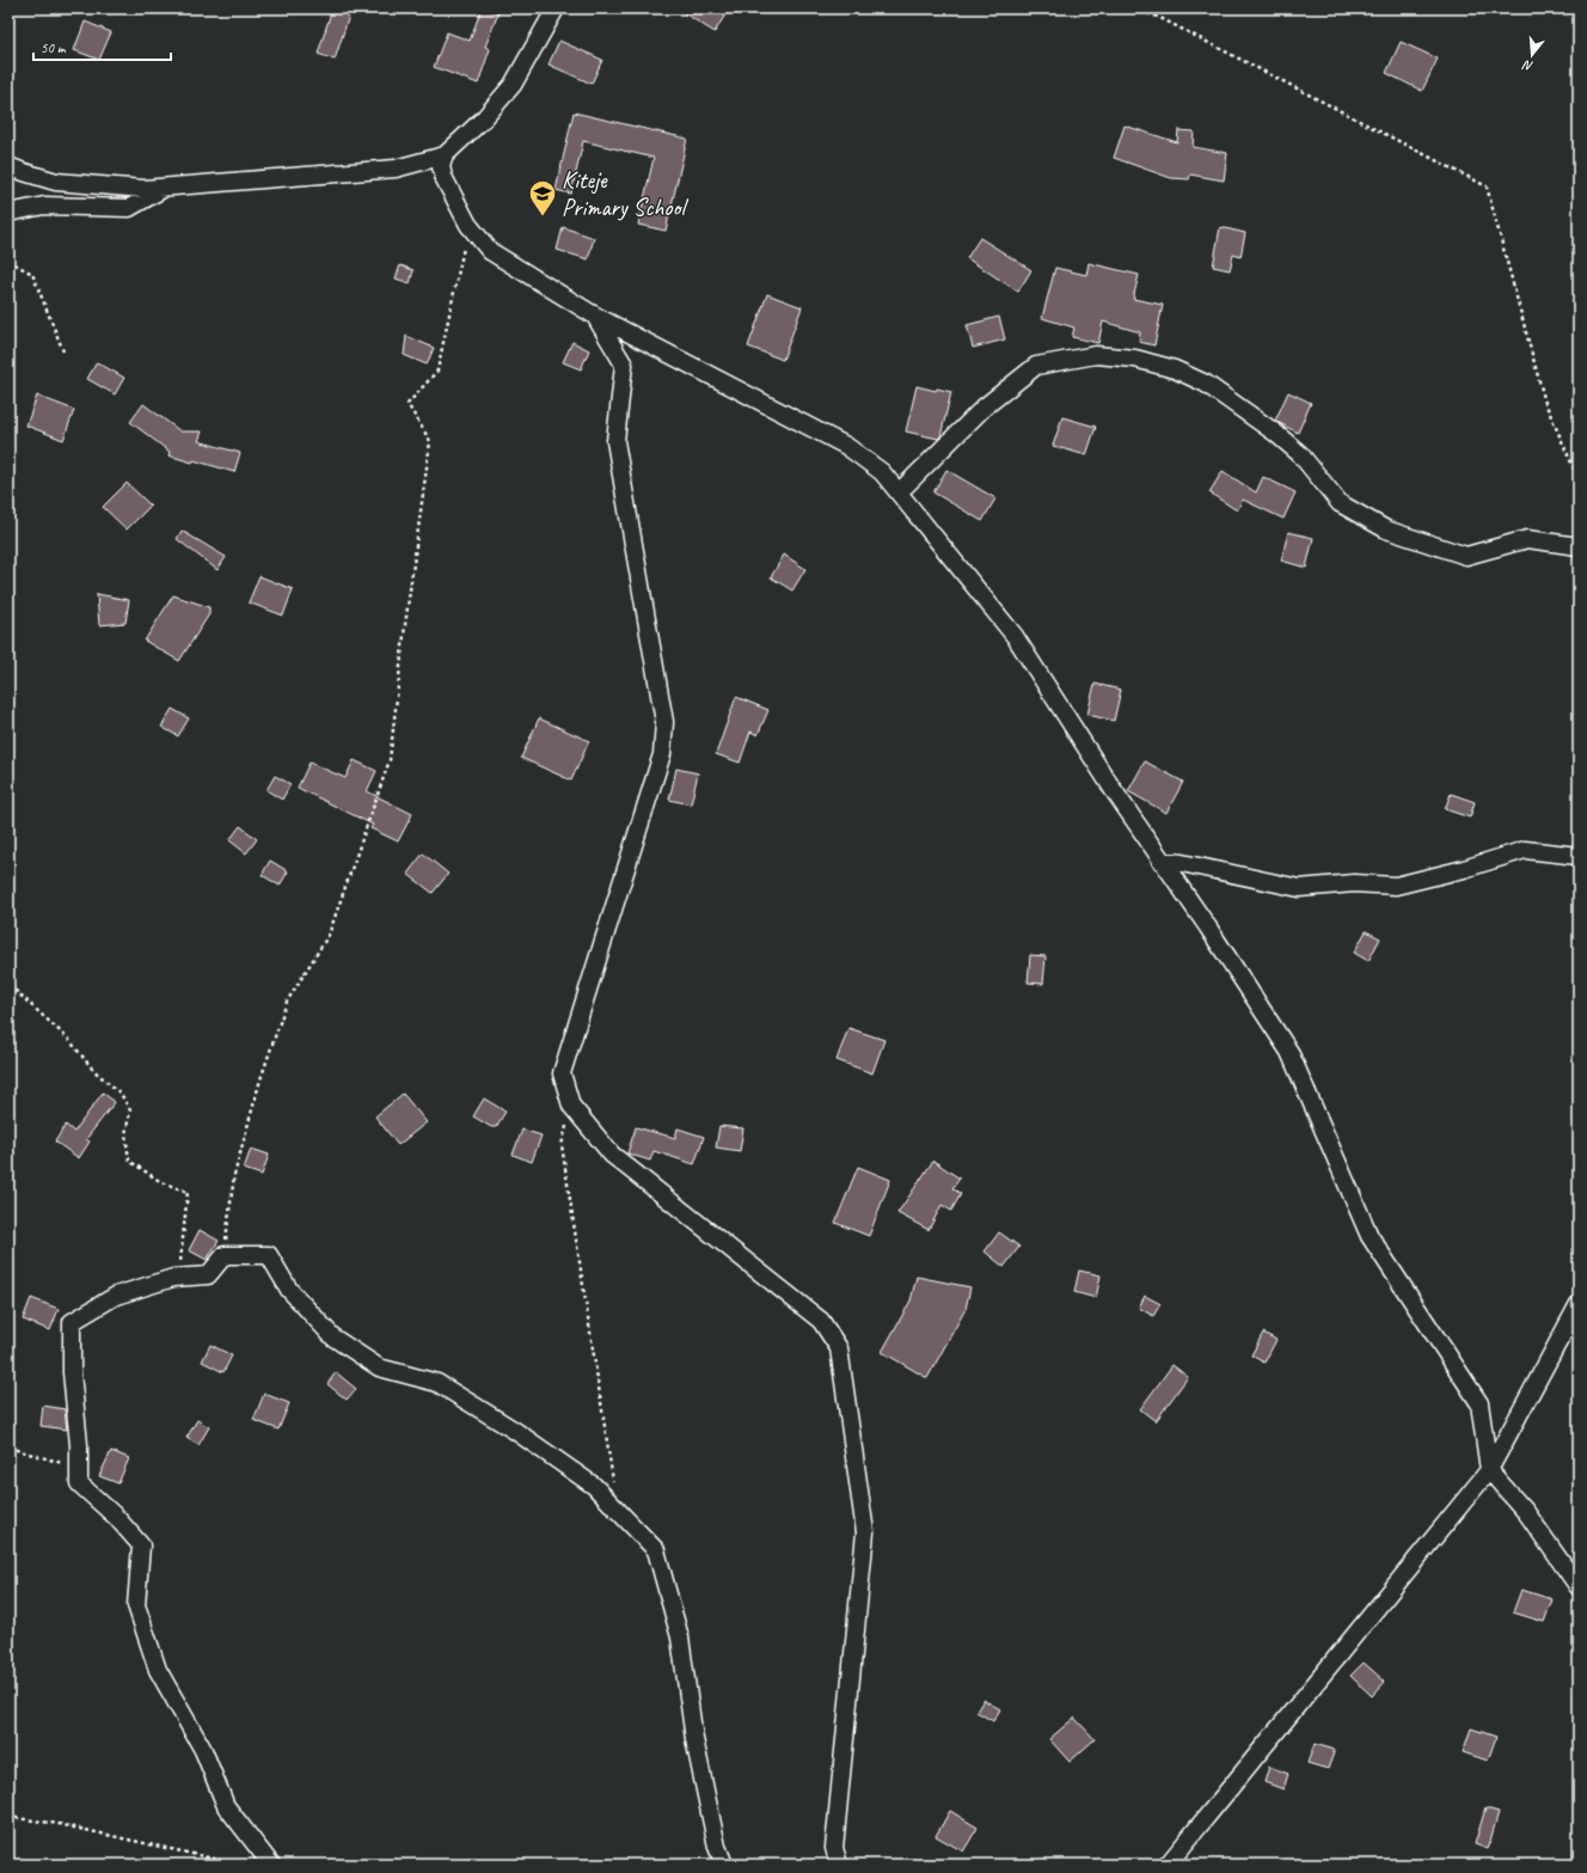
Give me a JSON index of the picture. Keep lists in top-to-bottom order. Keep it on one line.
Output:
{"places":{"school or university":["Kiteje Primary School"]},"scale_bar":"50 m","north":"bottom"}
